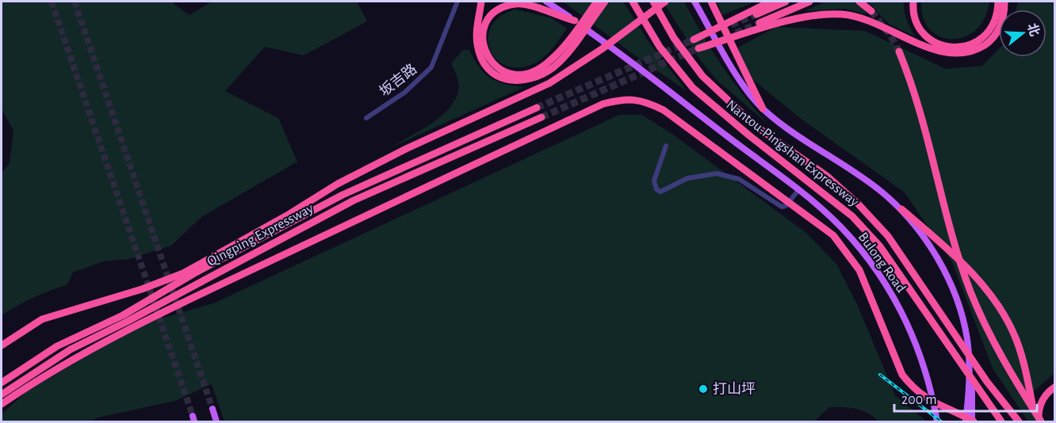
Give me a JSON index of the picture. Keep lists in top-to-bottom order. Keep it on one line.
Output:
{"streets":{"highway":["Nantou-Pingshan Expressway","Qingping Expressway"],"main road":["Bulong Road"],"street":["坂吉路"]},"places":["打山坪"],"scale_bar":"200 m","north":"right"}
